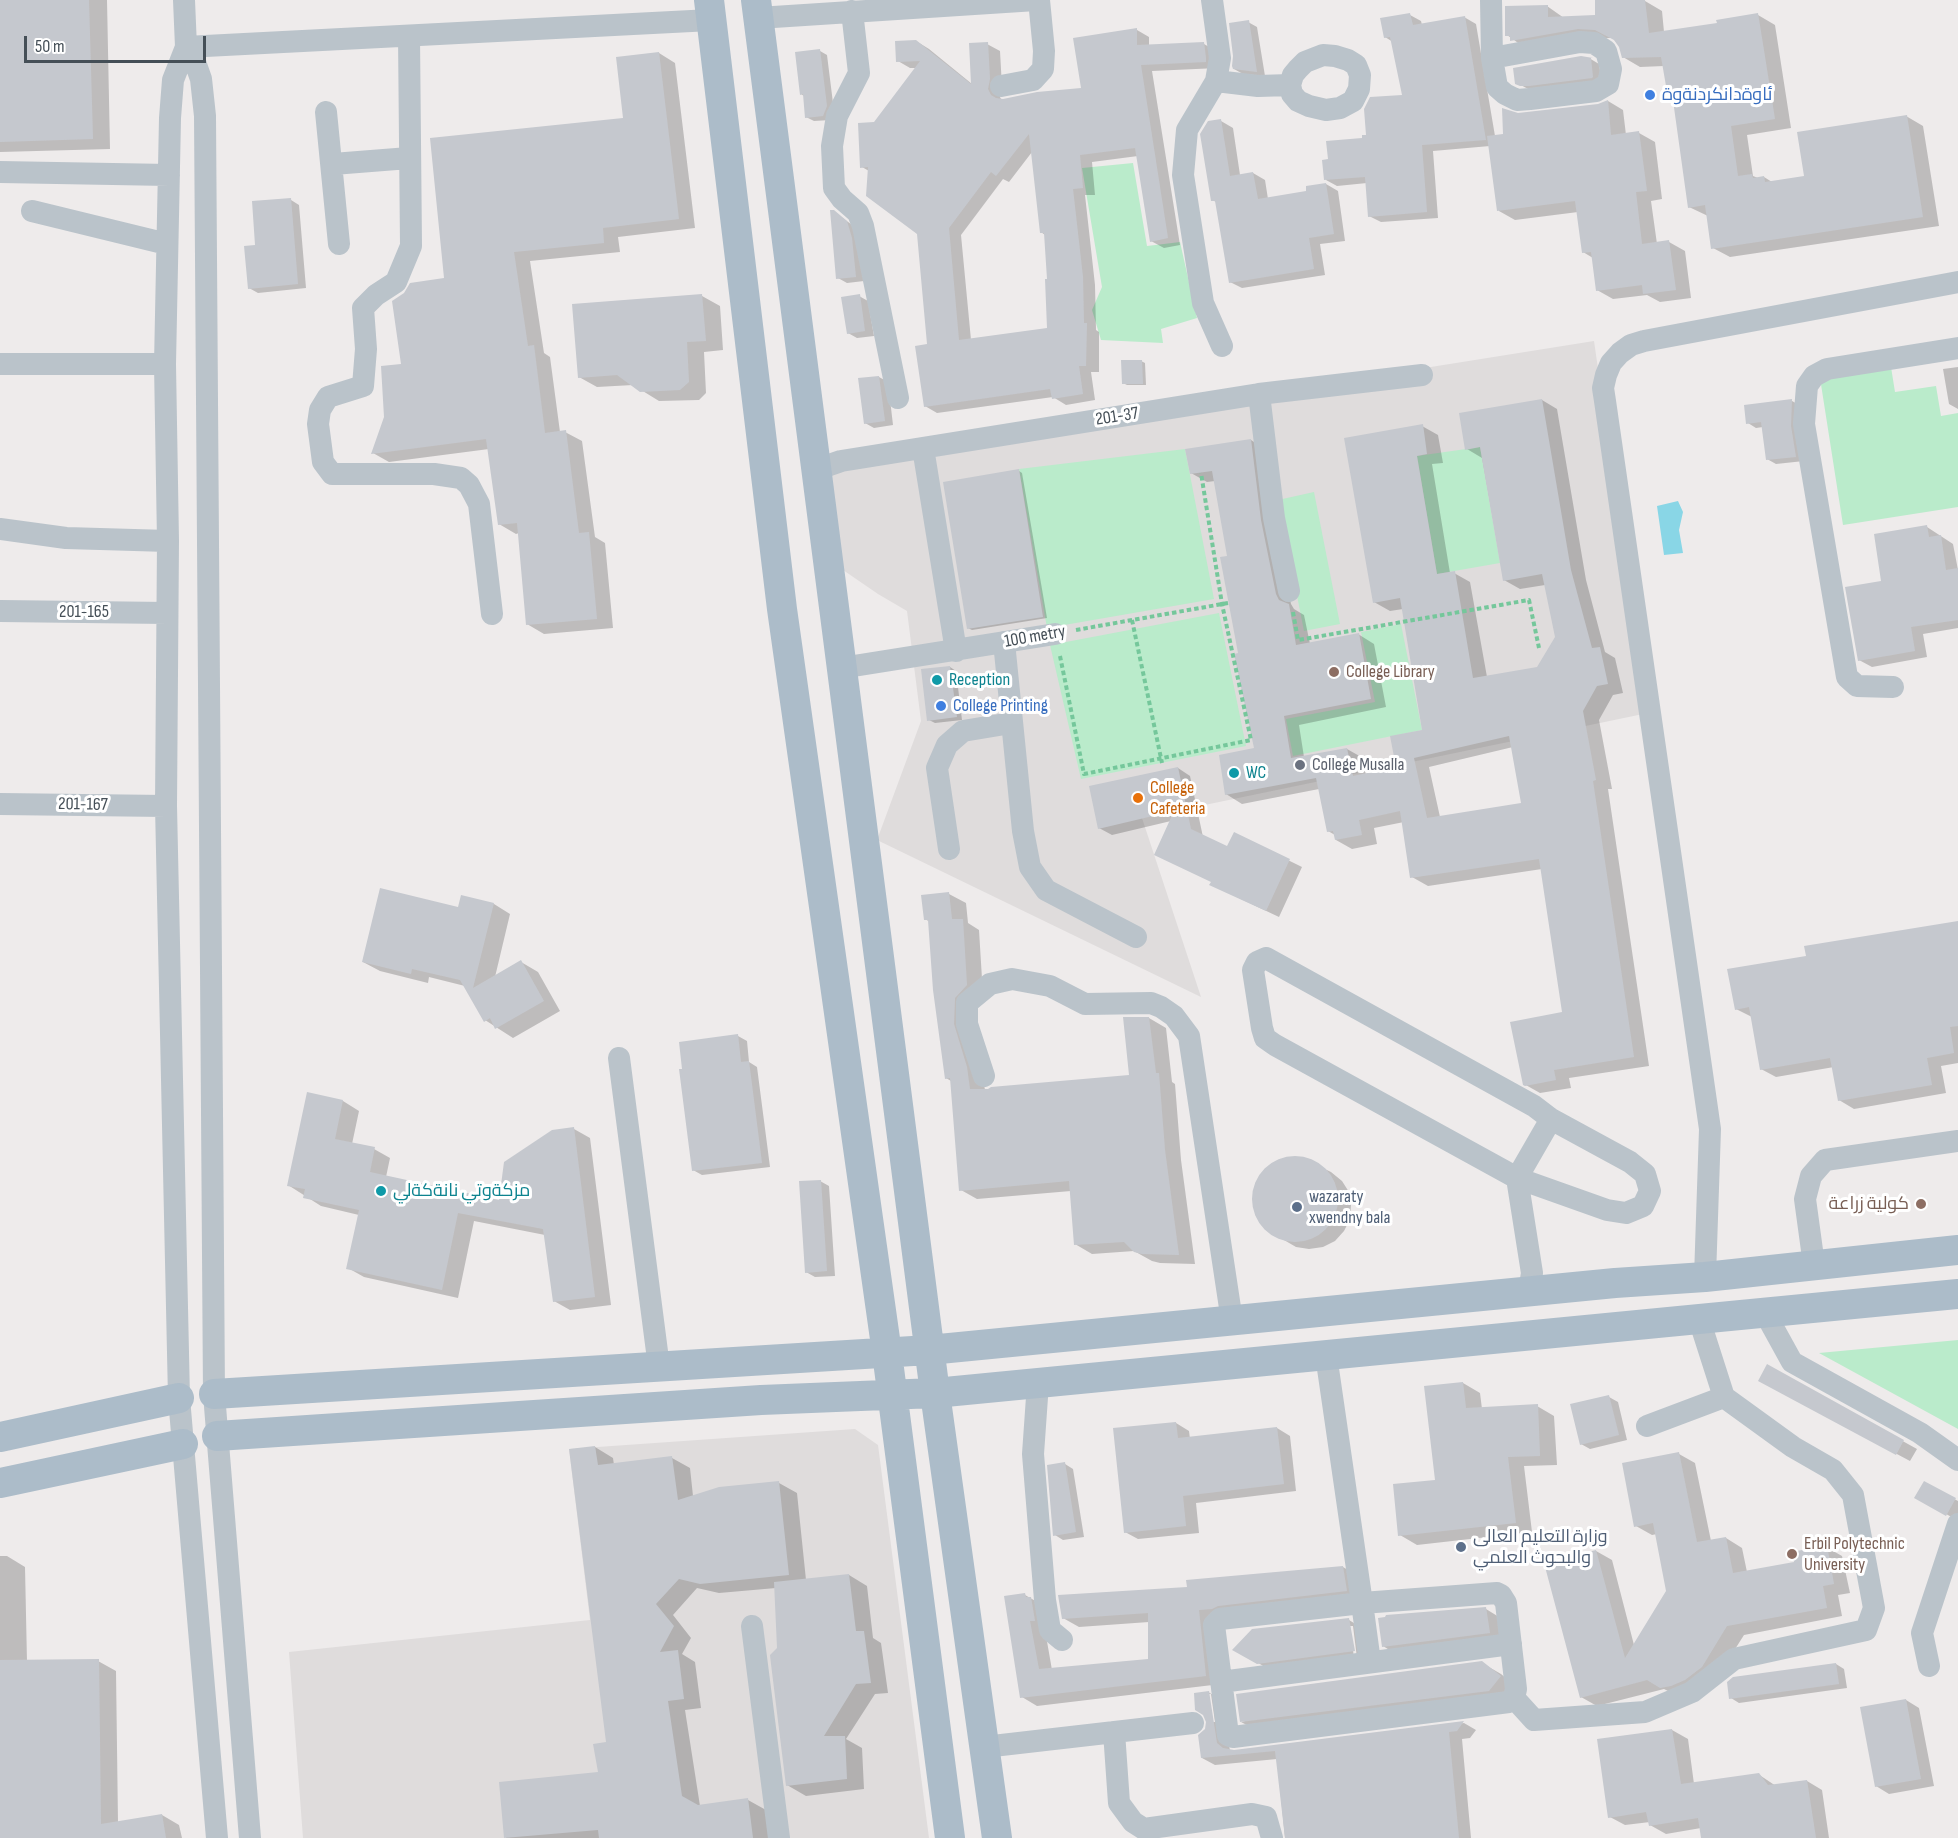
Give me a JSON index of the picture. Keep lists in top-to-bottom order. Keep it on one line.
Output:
{"streets":{"street":["201-37","201-165","100 metry","201-167"]},"places":["ئاوةدانكردنةوة","College Library","Reception","College Printing","College Musalla","WC","College Cafeteria","مزكةوتي نانةكةلي","كولية زراعة","wazaraty xwendny bala","وزارة التعليم العالى والبحوث العلمي","Erbil Polytechnic University"],"scale_bar":"50 m"}
